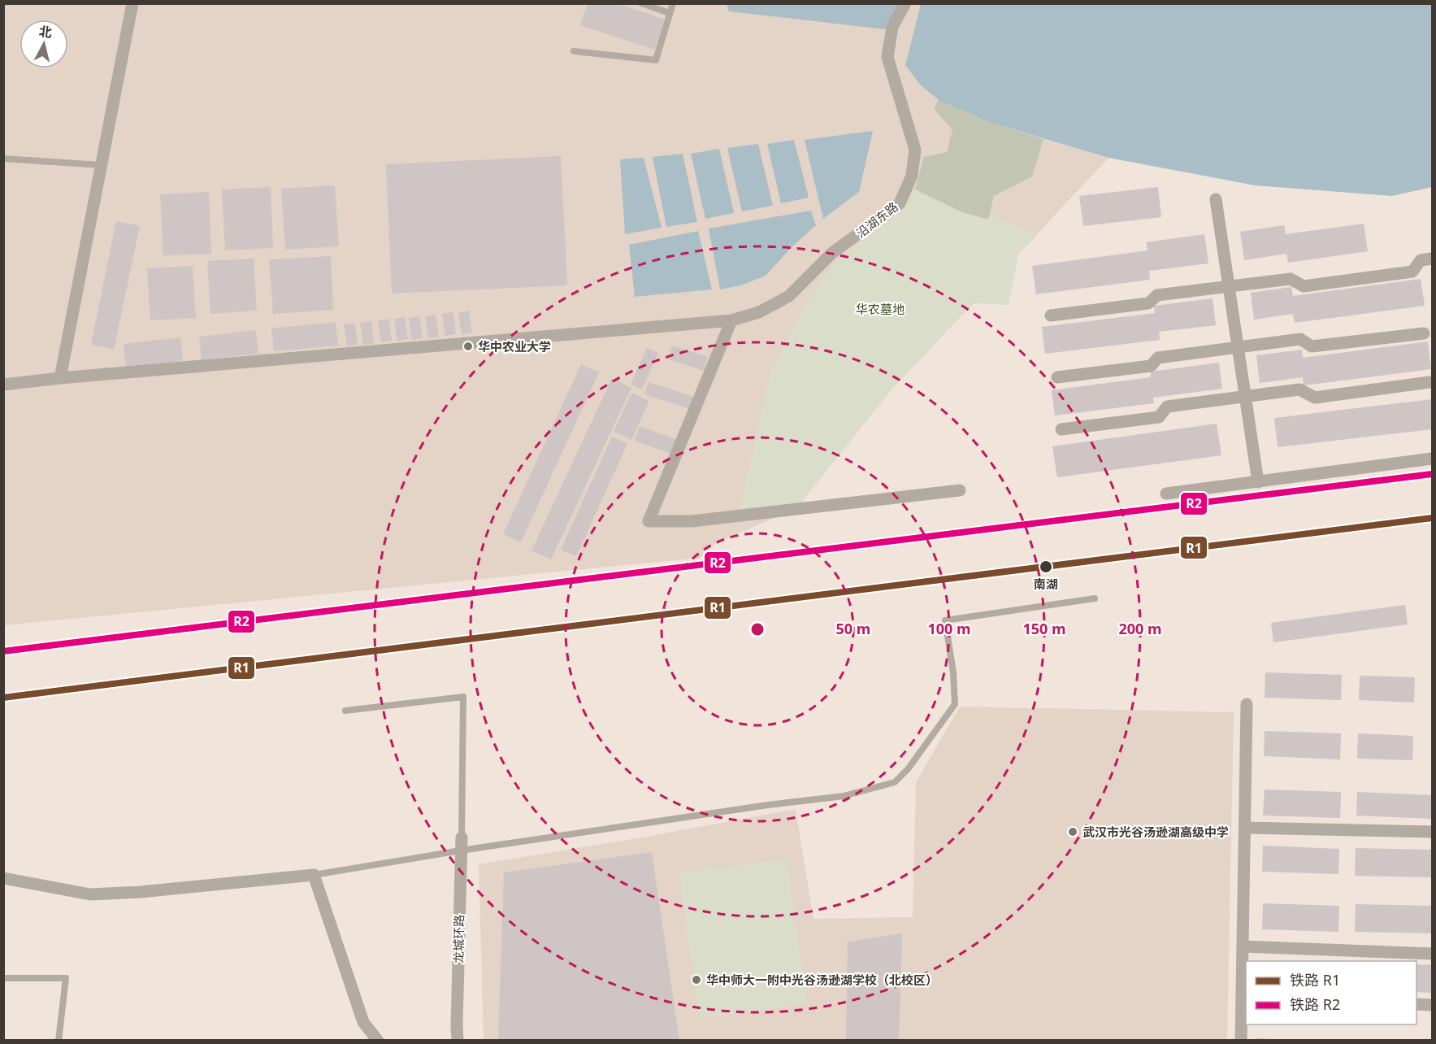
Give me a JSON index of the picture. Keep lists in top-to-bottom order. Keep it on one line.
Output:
{"streets":{"street":["沿湖东路","龙城环路"]},"parks":["华农墓地"],"places":["华中农业大学","南湖","武汉市光谷汤逊湖高级中学","华中师大一附中光谷汤逊湖学校（北校区）"],"lines":["rail line R2","rail line R1"],"legend":["铁路 R1","铁路 R2"],"north":"top","rings":["50 m","100 m","150 m","200 m"]}
